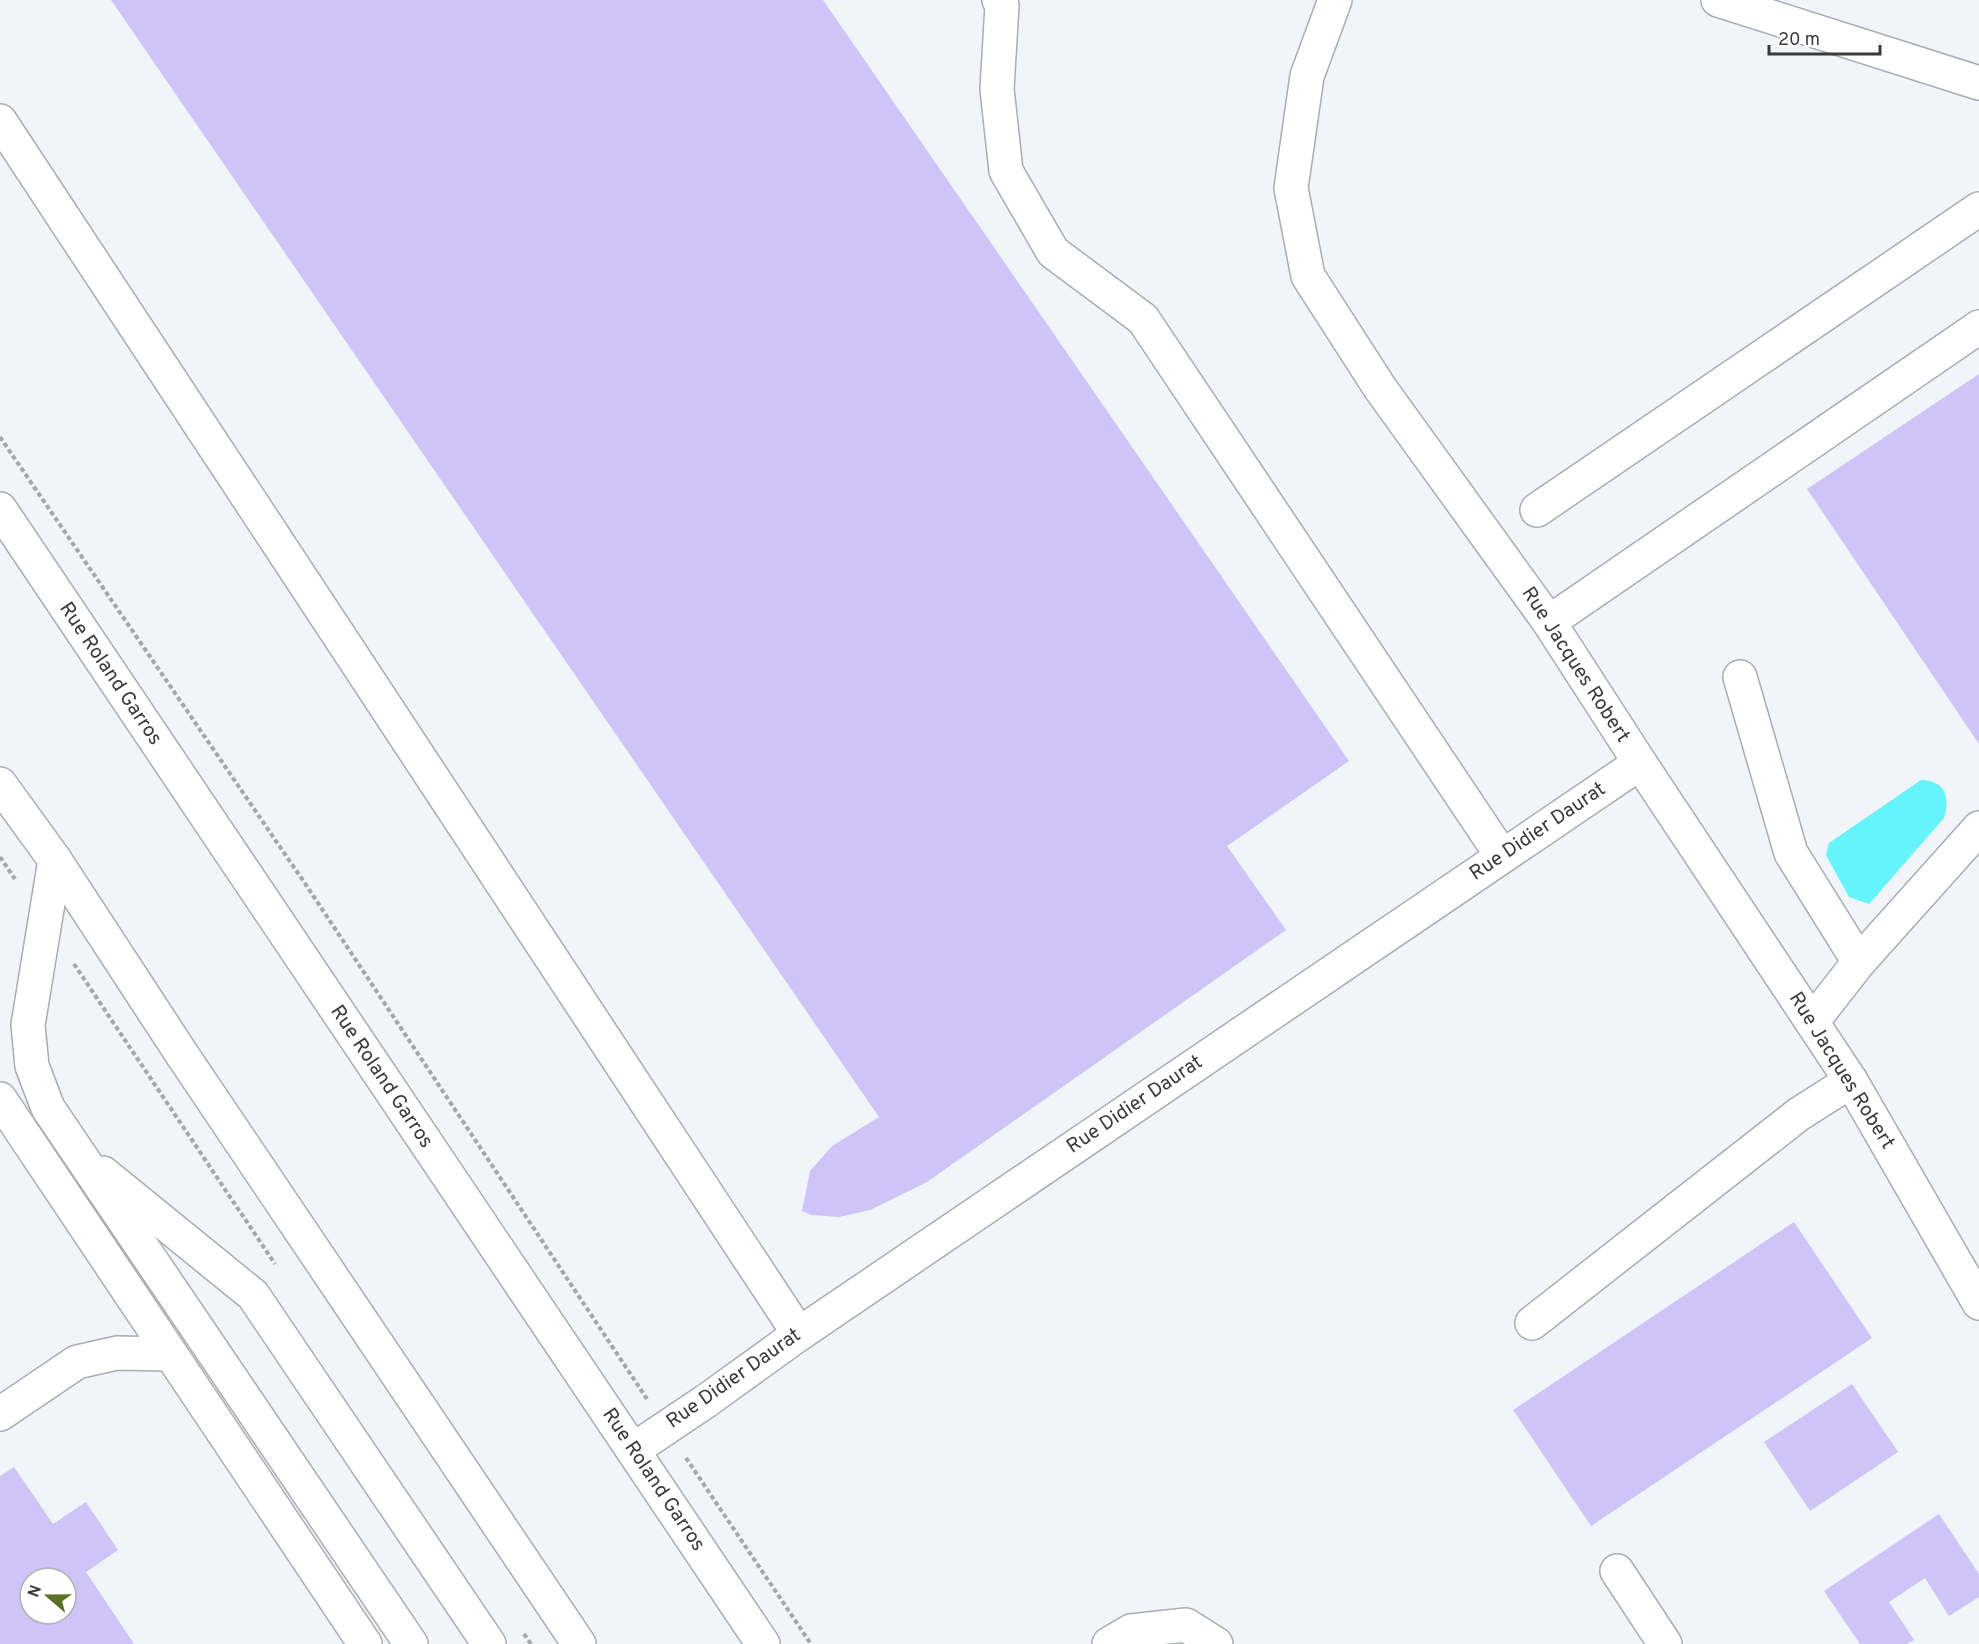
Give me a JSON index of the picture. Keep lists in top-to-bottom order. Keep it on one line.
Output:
{"streets":{"street":["Rue Jacques Robert","Rue Roland Garros","Rue Didier Daurat"]},"crossings":[["Rue Jacques Robert","Rue Didier Daurat"],["Rue Roland Garros","Rue Didier Daurat"]],"scale_bar":"20 m","north":"left"}
